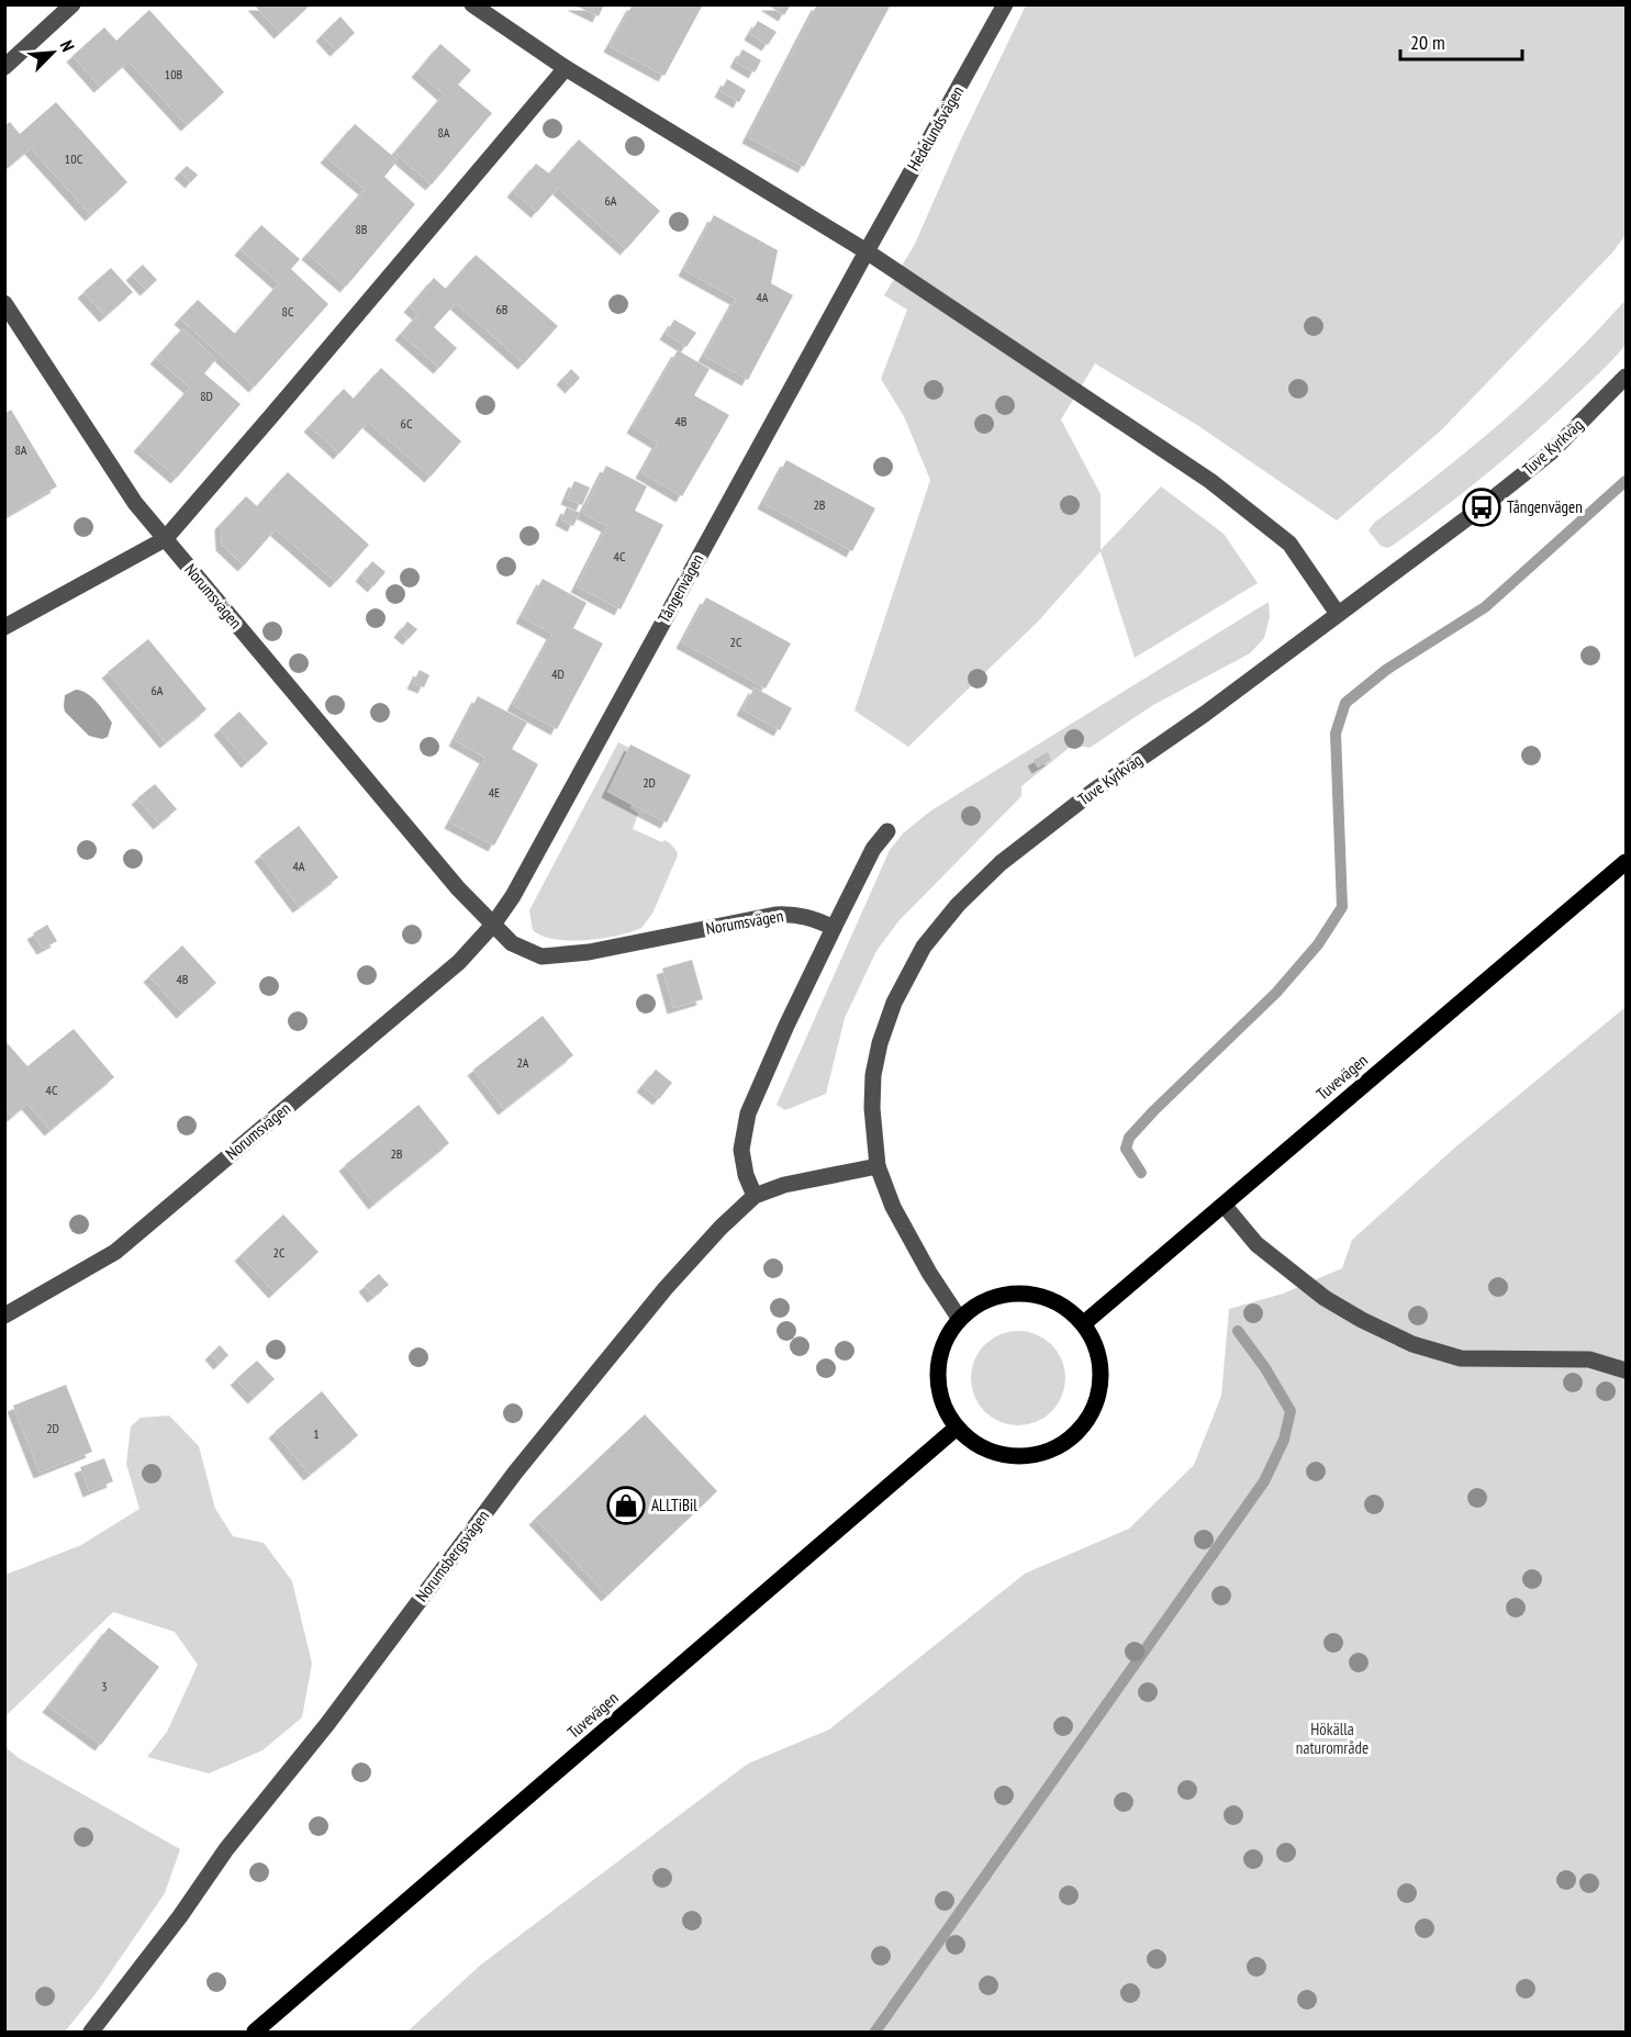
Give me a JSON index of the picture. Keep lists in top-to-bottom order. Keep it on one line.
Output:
{"streets":{"main road":["Tuvevägen"],"street":["Hedelundsvägen","Tuve Kyrkväg","Tångenvägen","Norumsvägen","Norumsbergsvägen"]},"crossings":[["Hedelundsvägen","Tångenvägen"],["Tuve Kyrkväg","Tuvevägen"],["Tuve Kyrkväg","Norumsbergsvägen"],["Tångenvägen","Norumsvägen"]],"parks":["Hökälla naturområde"],"places":{"bus stop":["Tångenvägen"],"shop":["ALLTiBil"]},"house_numbers":["10B","8A","10C","6A","8B","4A","6B","8C","8D","4B","6C","8A","2B","4C","2C","4D","6A","2D","4E","4A","4B","2A","4C","2B","2C","2D","1","3"],"scale_bar":"20 m","north":"top right"}
